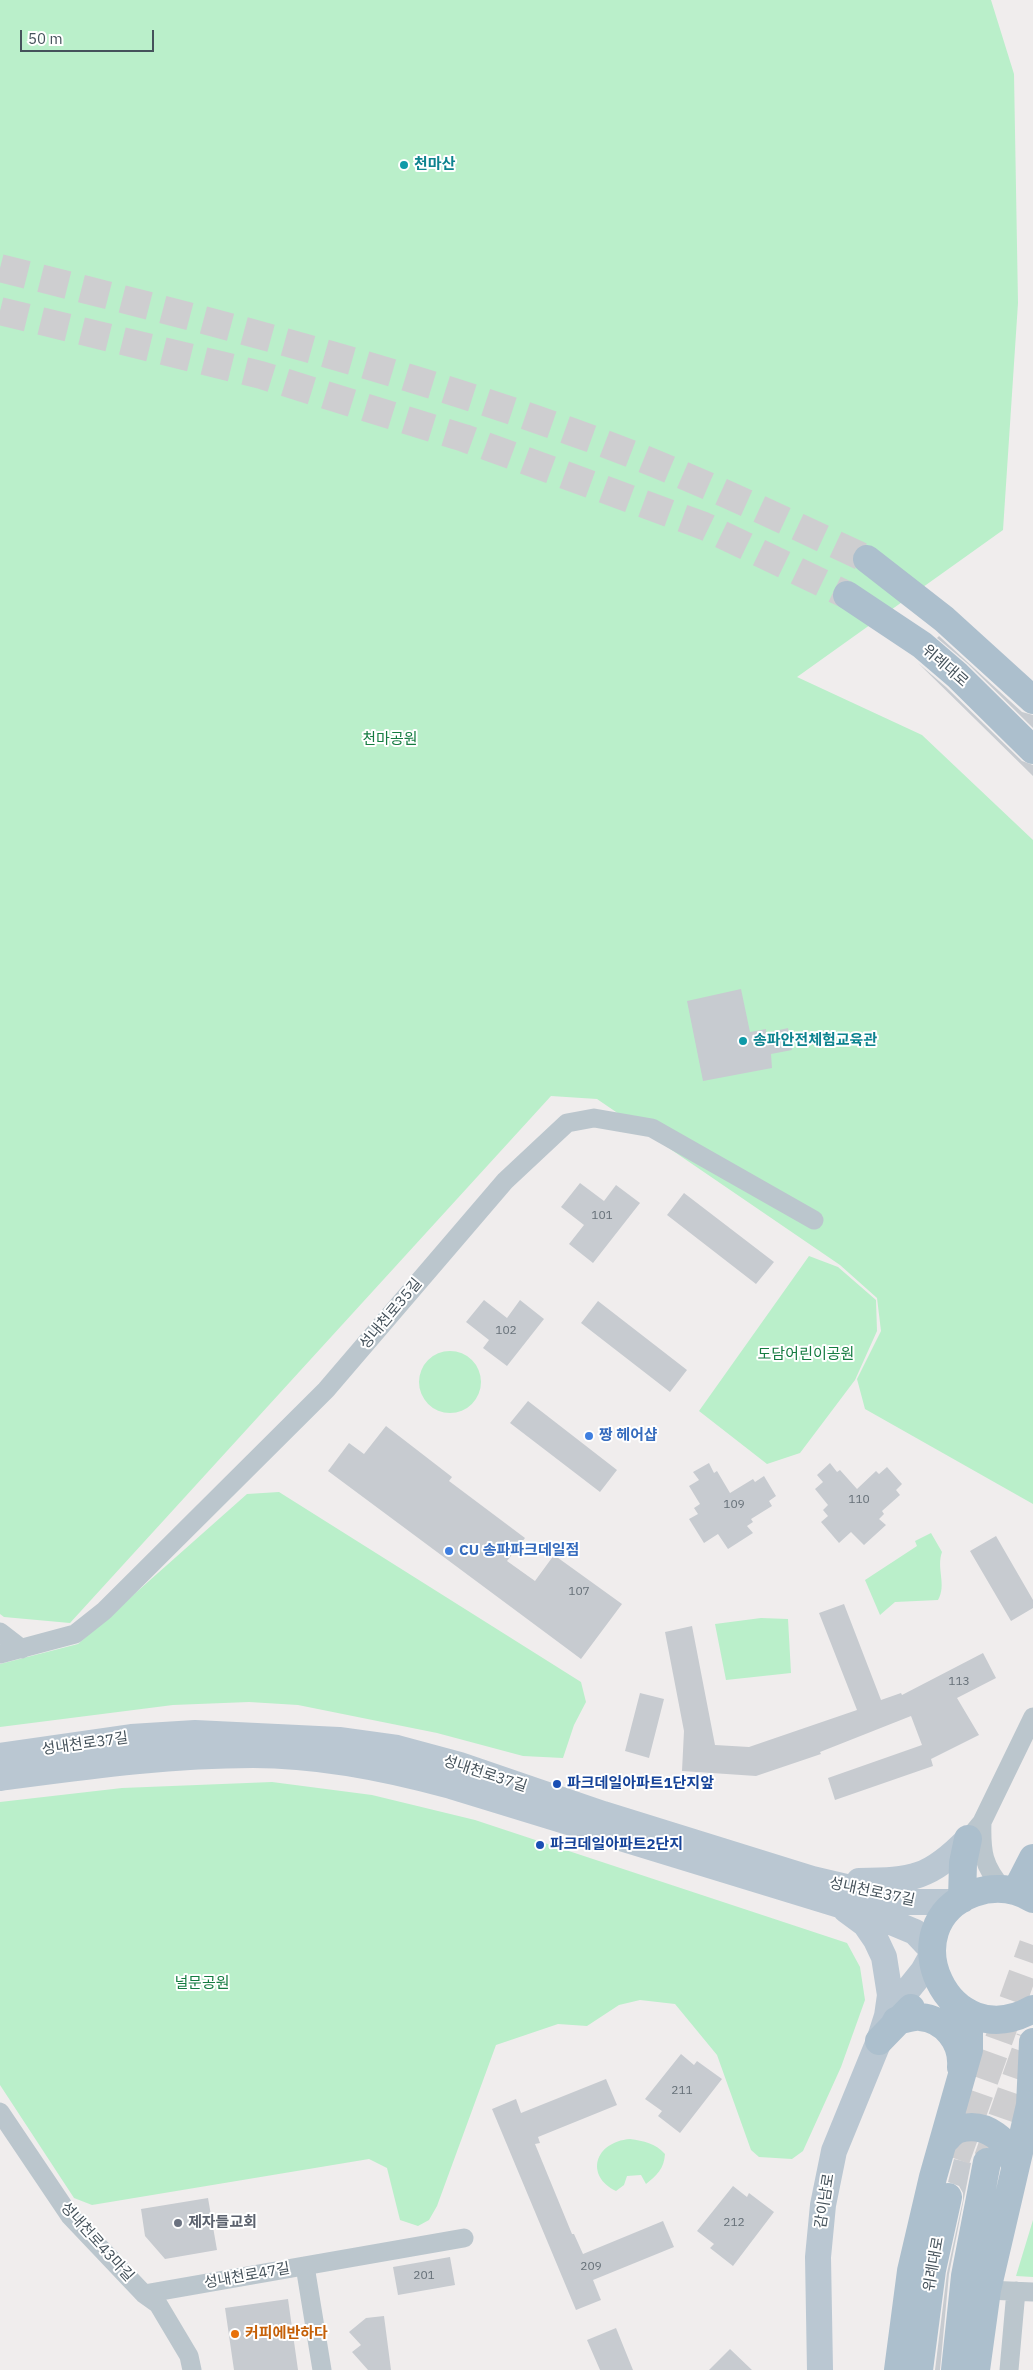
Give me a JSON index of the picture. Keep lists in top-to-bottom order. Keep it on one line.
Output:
{"streets":{"main road":["위례대로","성내천로37길","감이남로"],"street":["성내천로35길","성내천로43마길","성내천로47길"]},"crossings":[["성내천로43마길","성내천로47길"]],"parks":["천마공원","도담어린이공원","널문공원"],"places":["천마산","송파안전체험교육관","짱 헤어샵","CU 송파파크데일점","파크데일아파트1단지앞","파크데일아파트2단지","제자들교회","커피에반하다"],"house_numbers":["101","102","110","109","107","113","211","212","209","201"],"scale_bar":"50 m"}
